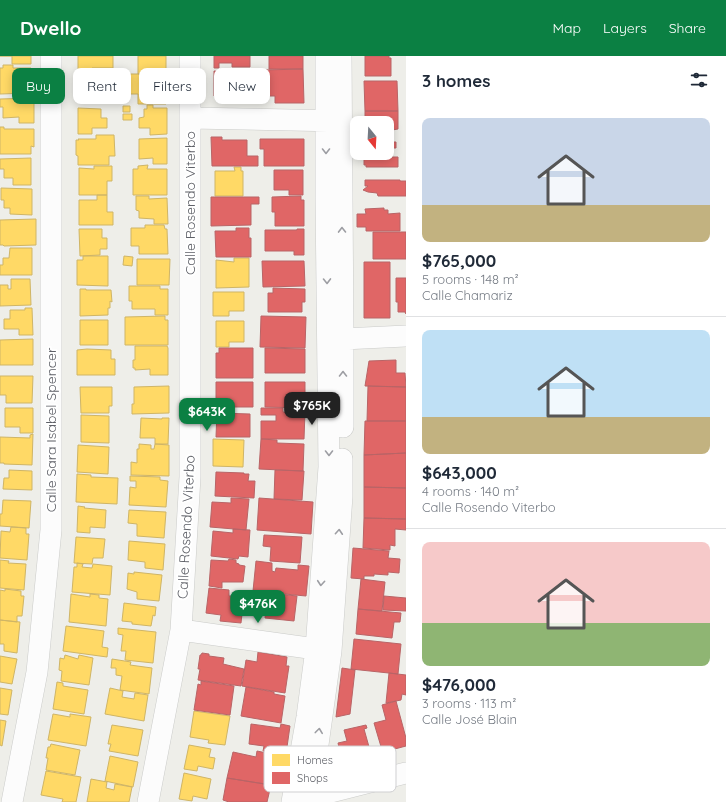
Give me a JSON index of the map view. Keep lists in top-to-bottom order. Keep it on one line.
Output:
{"streets":{"street":["Calle Rosendo Viterbo","Calle Sara Isabel Spencer"]},"legend":["Homes","Shops"],"north":"bottom","page":{"header":"Dwello","nav":["Map","Layers","Share"],"heading":"3 homes","chip":["Buy","Rent","Filters","New"],"list":[{"name":"$765,000","note":"5 rooms · 148 m² · Calle Chamariz"},{"name":"$643,000","note":"4 rooms · 140 m² · Calle Rosendo Viterbo"},{"name":"$476,000","note":"3 rooms · 113 m² · Calle José Blain"}],"price":["$765K","$643K","$476K"]}}
